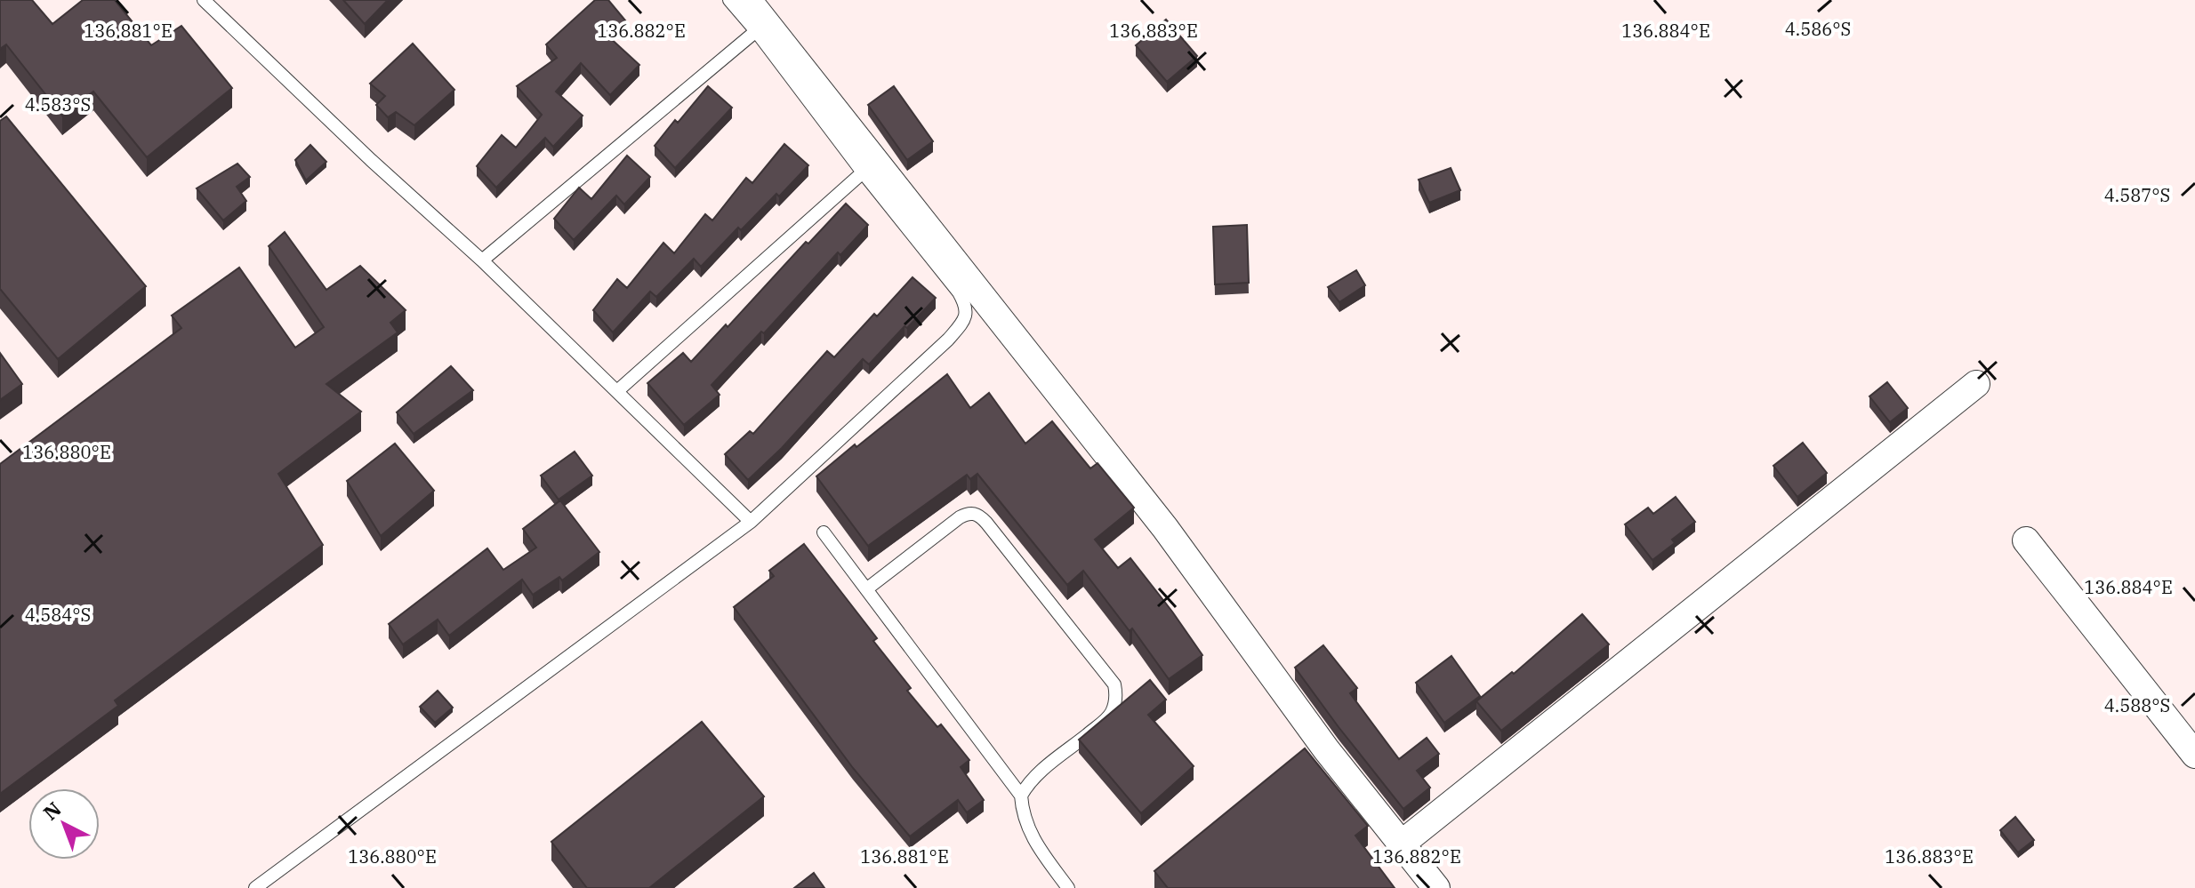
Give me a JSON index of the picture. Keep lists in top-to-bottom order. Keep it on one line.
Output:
{"north":"top left","coordinates":["4.586°S","136.881°E","136.882°E","136.884°E","136.883°E","4.583°S","4.587°S","136.880°E","4.584°S","4.588°S"]}
